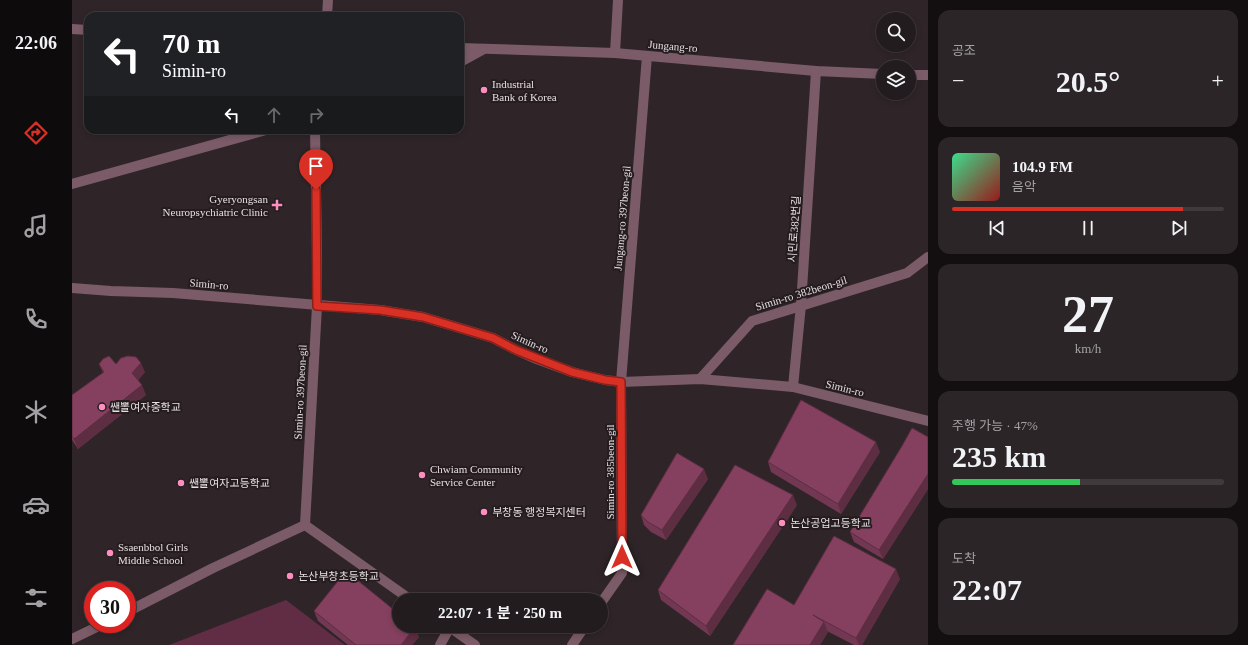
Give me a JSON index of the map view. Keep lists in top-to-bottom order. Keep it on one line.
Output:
{"streets":{"street":["Jungang-ro","Jungang-ro 397beon-gil","시민로382번길","Simin-ro","Simin-ro 382beon-gil","Simin-ro 397beon-gil","Simin-ro 385beon-gil"]},"crossings":[["Jungang-ro","Jungang-ro 397beon-gil"],["Jungang-ro","시민로382번길"],["Jungang-ro 397beon-gil","Simin-ro"],["Jungang-ro 397beon-gil","Simin-ro 385beon-gil"],["시민로382번길","Simin-ro"],["시민로382번길","Simin-ro 382beon-gil"],["Simin-ro","Simin-ro 382beon-gil"],["Simin-ro","Simin-ro 397beon-gil"],["Simin-ro","Simin-ro 385beon-gil"]],"places":{"other":["Industrial Bank of Korea","쌘뽈여자중학교","Chwiam Community Service Center","쌘뽈여자고등학교","부창동 행정복지센터","논산공업고등학교","Ssaenbbol Girls Middle School","논산부창초등학교"],"health":["Gyeryongsan Neuropsychiatric Clinic"]},"page":{"tabs":"22:06","tile":["공조",["27","km/h"],["주행 가능 · 47%","235 km"],["도착","22:07"]],"turn":["70 m","Simin-ro"],"heat":["−","20.5°","+"],"song":["104.9 FM","음악"],"limit":"30","trip":"22:07 · 1 분 · 250 m"}}
